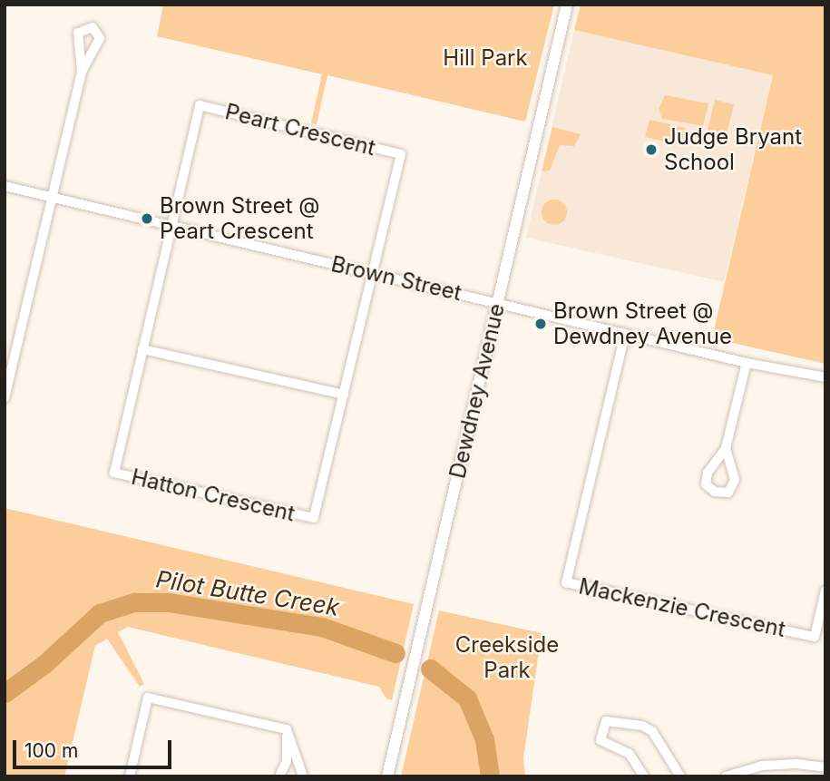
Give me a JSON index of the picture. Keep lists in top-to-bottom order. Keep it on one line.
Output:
{"streets":{"street":["Peart Crescent","Brown Street","Dewdney Avenue","Hatton Crescent","Mackenzie Crescent"]},"crossings":[["Peart Crescent","Brown Street"],["Peart Crescent","Hatton Crescent"],["Brown Street","Dewdney Avenue"],["Brown Street","Hatton Crescent"],["Brown Street","Mackenzie Crescent"]],"water":["Pilot Butte Creek"],"parks":["Hill Park","Creekside Park"],"places":["Judge Bryant School","Brown Street @ Peart Crescent","Brown Street @ Dewdney Avenue"],"scale_bar":"100 m"}
